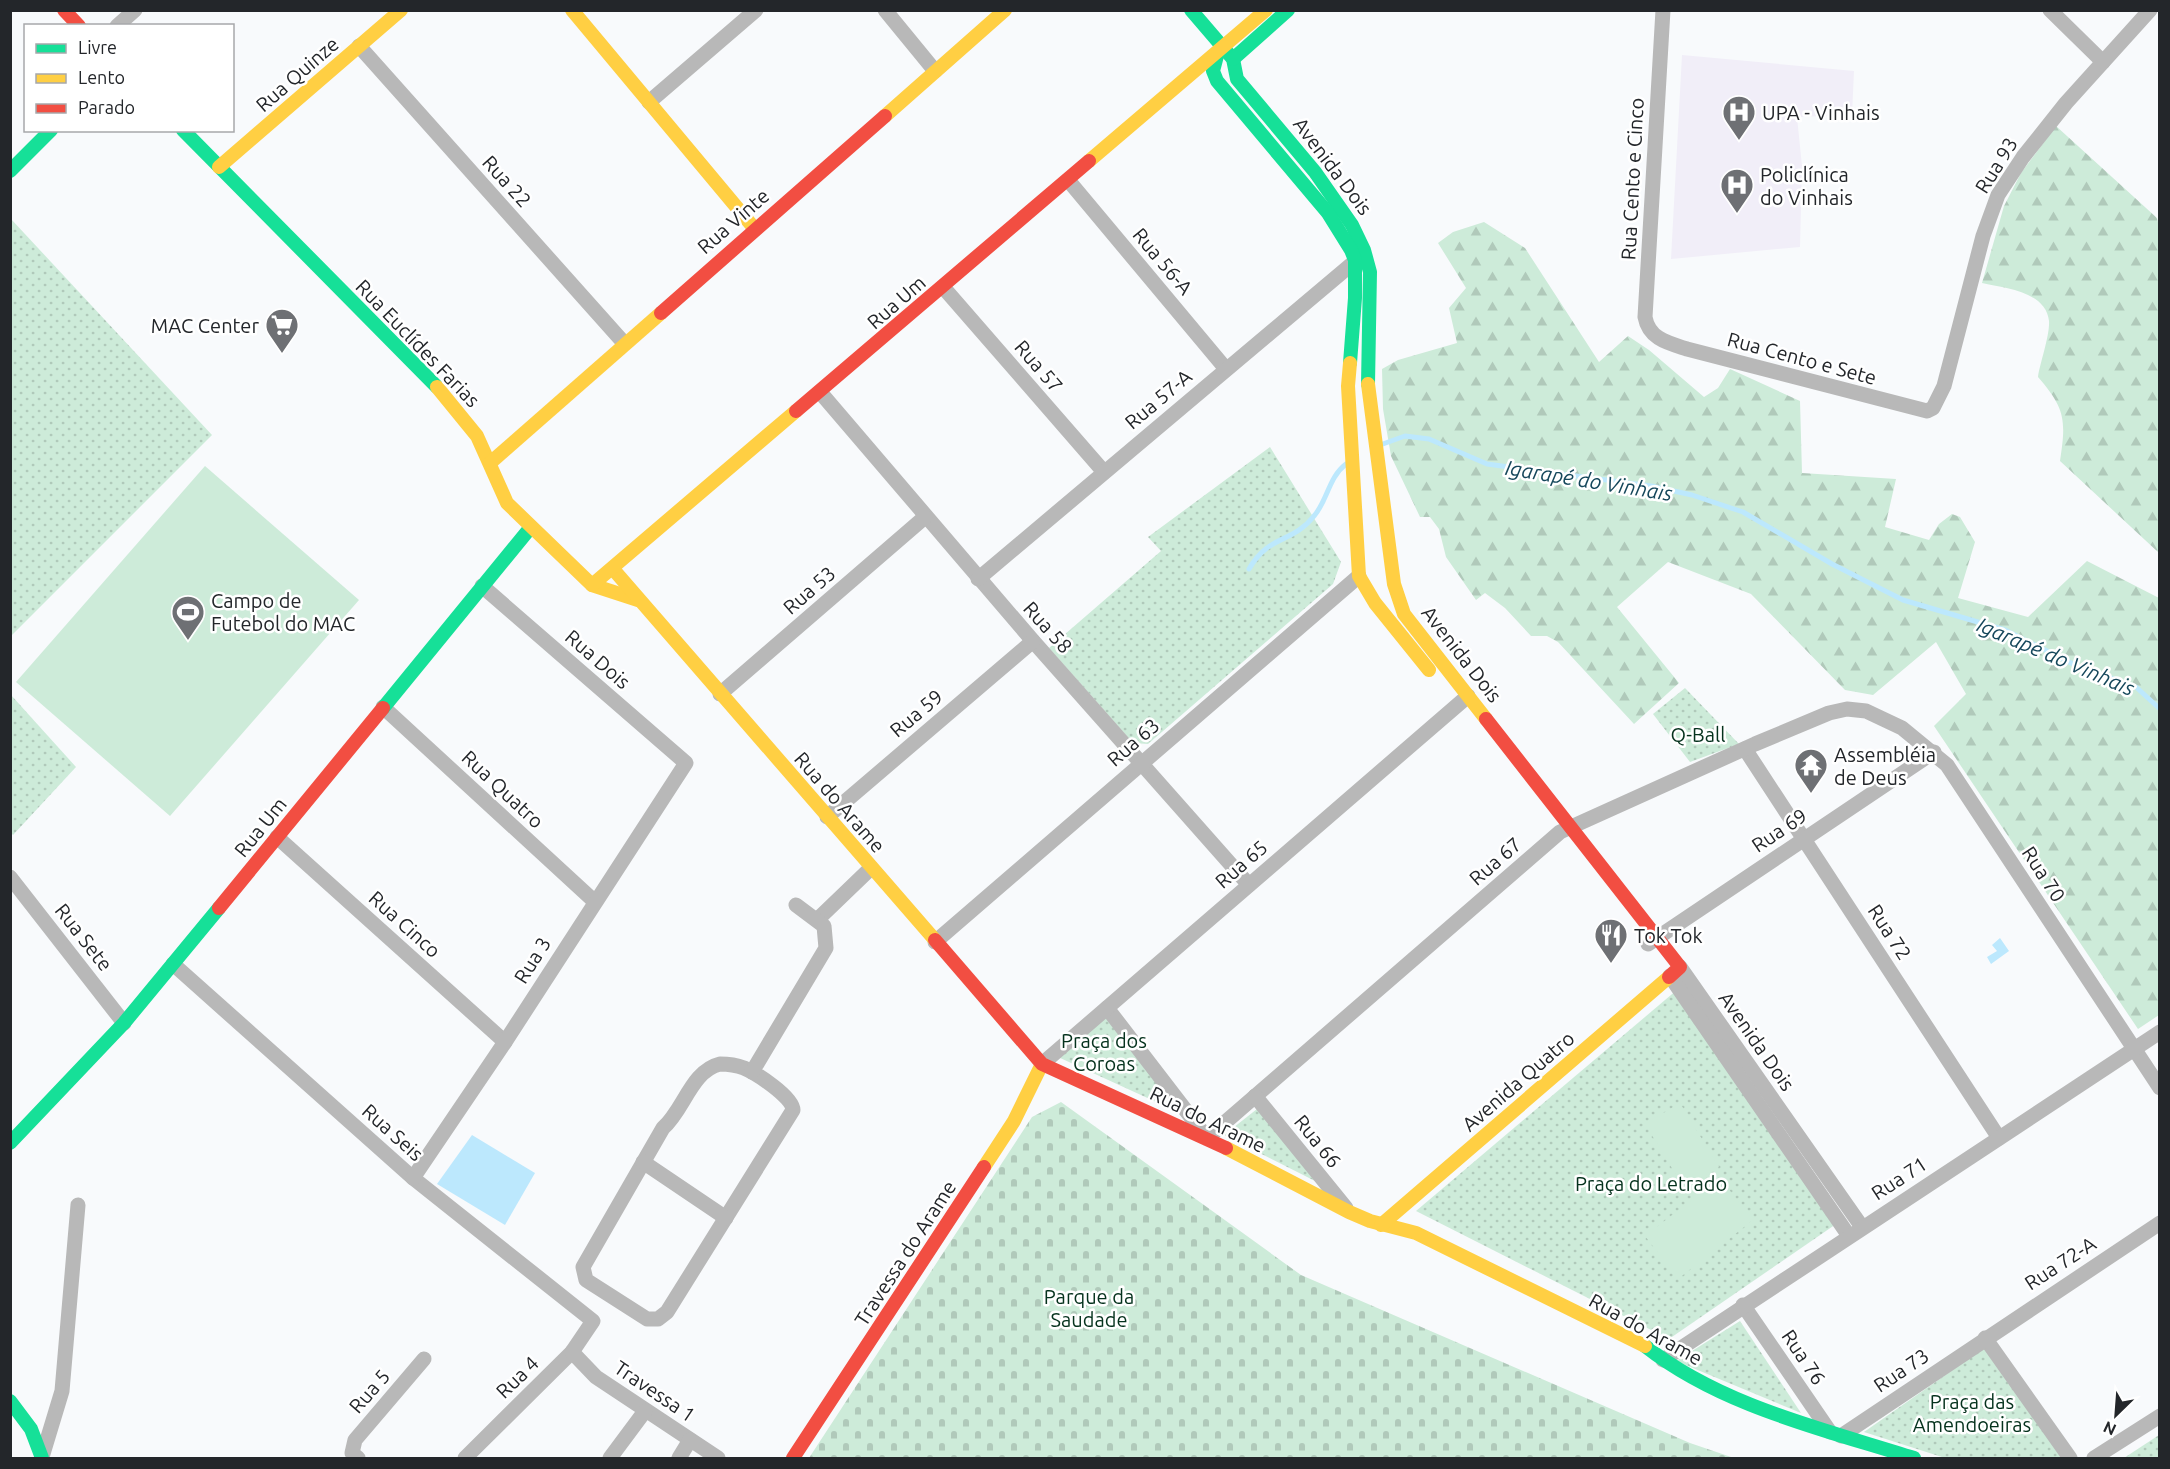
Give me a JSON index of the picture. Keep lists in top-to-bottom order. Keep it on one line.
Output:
{"streets":{"street":["Rua Quinze","Rua 93","Avenida Dois","Rua Cento e Cinco","Rua 22","Rua Vinte","Rua 56-A","Rua Um","Rua Euclídes Farias","Rua Cento e Sete","Rua 57","Rua 57-A","Rua 53","Rua 58","Rua Dois","Rua 59","Rua 63","Rua Quatro","Rua do Arame","Rua 69","Rua 67","Rua 65","Rua 70","Rua Cinco","Rua 72","Rua Sete","Rua 3","Avenida Quatro","Rua Seis","Rua 66","Rua 71","Travessa do Arame","Rua 72-A","Rua 76","Rua 73","Rua 4","Rua 5","Travessa 1"]},"crossings":[["Rua Quinze","Rua 22"],["Rua Quinze","Rua Euclídes Farias"],["Rua 93","Rua Cento e Sete"],["Avenida Dois","Rua Um"],["Avenida Dois","Rua 57-A"],["Avenida Dois","Rua 63"],["Avenida Dois","Rua 69"],["Avenida Dois","Rua 67"],["Avenida Dois","Rua 65"],["Avenida Dois","Avenida Quatro"],["Avenida Dois","Rua 71"],["Rua Cento e Cinco","Rua Cento e Sete"],["Rua 22","Rua Vinte"],["Rua Vinte","Rua Euclídes Farias"],["Rua 56-A","Rua Um"],["Rua 56-A","Rua 57-A"],["Rua Um","Rua Euclídes Farias"],["Rua Um","Rua 57"],["Rua Um","Rua 58"],["Rua Um","Rua Dois"],["Rua Um","Rua Quatro"],["Rua Um","Rua do Arame"],["Rua Um","Rua Cinco"],["Rua Um","Rua Sete"],["Rua Um","Rua Seis"],["Rua Euclídes Farias","Rua do Arame"],["Rua 57","Rua 57-A"],["Rua 57-A","Rua 58"],["Rua 53","Rua 58"],["Rua 53","Rua do Arame"],["Rua 58","Rua 59"],["Rua 58","Rua 63"],["Rua 58","Rua 65"],["Rua Dois","Rua 3"],["Rua 59","Rua do Arame"],["Rua 63","Rua do Arame"],["Rua Quatro","Rua 3"],["Rua do Arame","Rua 67"],["Rua do Arame","Rua 65"],["Rua do Arame","Avenida Quatro"],["Rua do Arame","Rua 66"],["Rua do Arame","Rua 71"],["Rua do Arame","Travessa do Arame"],["Rua do Arame","Rua 76"],["Rua do Arame","Rua 73"],["Rua 69","Rua 70"],["Rua 69","Rua 72"],["Rua 67","Rua 70"],["Rua 67","Rua 72"],["Rua 67","Rua 66"],["Rua 65","Travessa do Arame"],["Rua 70","Rua 71"],["Rua Cinco","Rua 3"],["Rua 72","Rua 71"],["Rua 3","Rua Seis"],["Rua Seis","Rua 4"],["Rua 71","Rua 76"],["Rua 72-A","Rua 73"],["Rua 76","Rua 73"],["Rua 4","Travessa 1"]],"water":["Igarapé do Vinhais"],"parks":["Q-Ball","Praça dos Coroas","Praça do Letrado","Parque da Saudade","Praça das Amendoeiras"],"places":{"hospital":["UPA - Vinhais","Policlínica do Vinhais"],"supermarket":["MAC Center"],"sports":["Campo de Futebol do MAC"],"temple":["Assembléia de Deus"],"restaurant":["Tok Tok"]},"legend":["Livre","Lento","Parado"],"north":"bottom left"}
